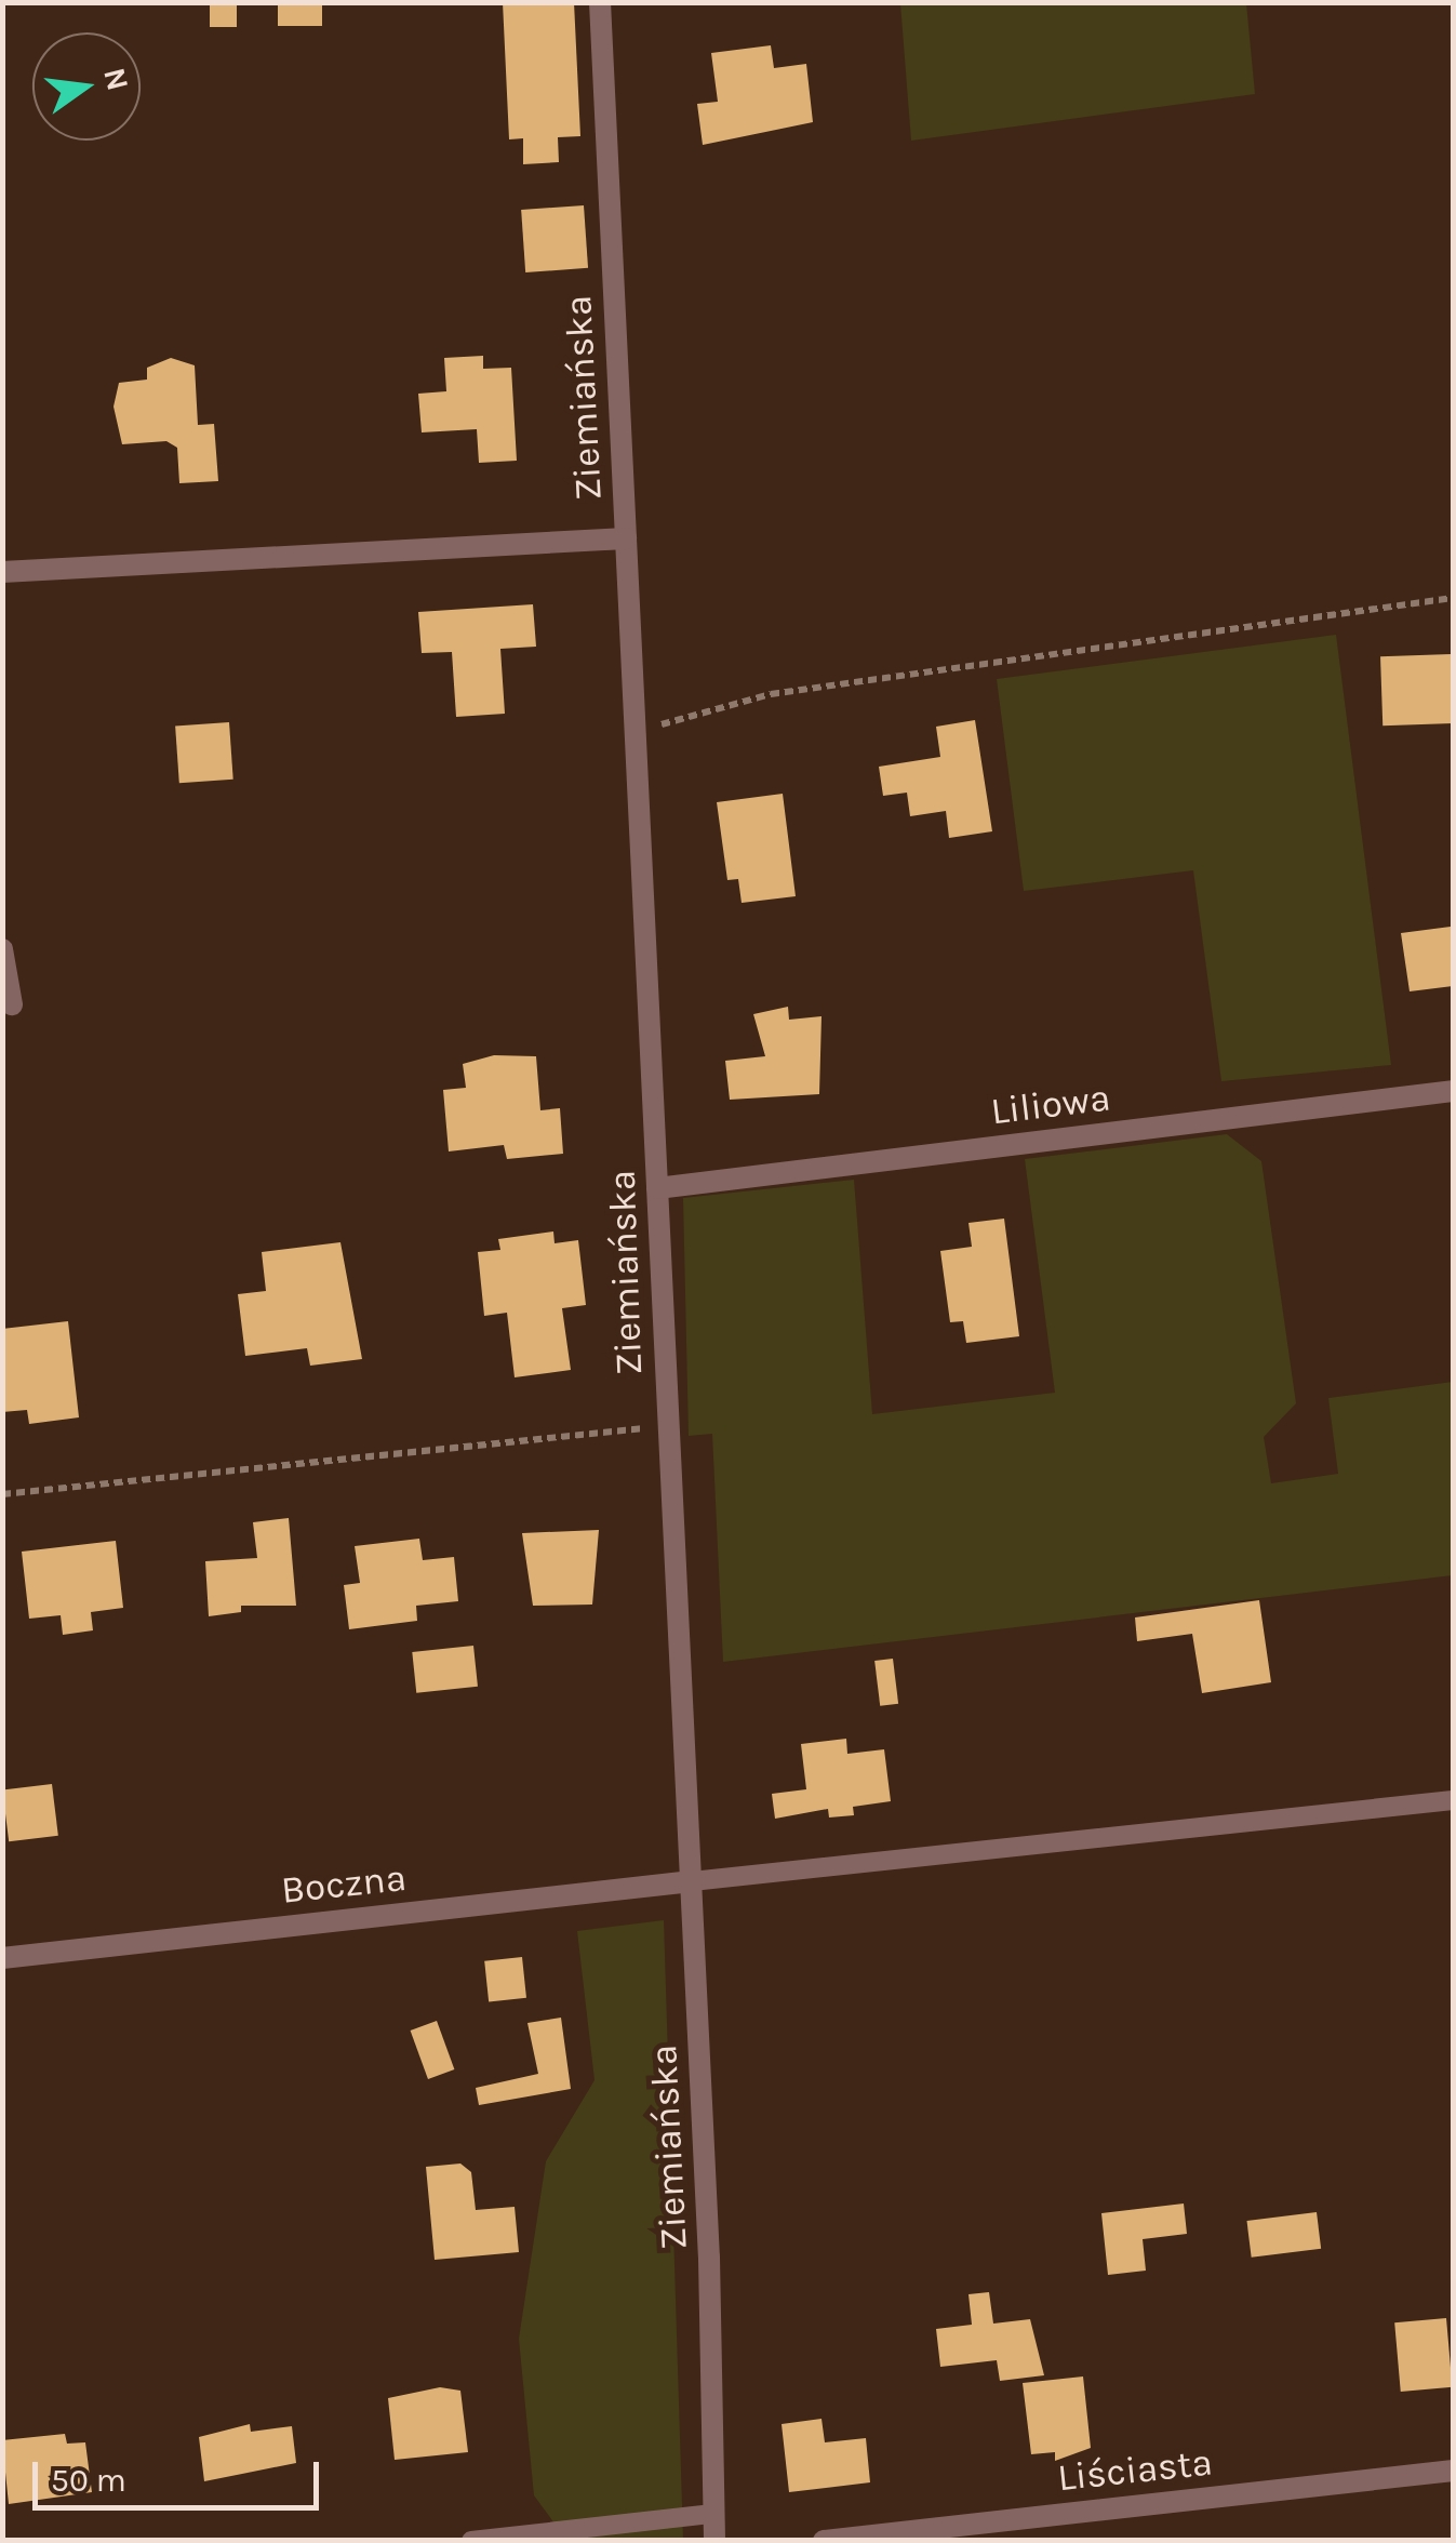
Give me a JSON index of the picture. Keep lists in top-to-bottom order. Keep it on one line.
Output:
{"streets":{"street":["Ziemiańska","Liliowa","Boczna","Liściasta"]},"crossings":[["Ziemiańska","Liliowa"],["Ziemiańska","Boczna"]],"scale_bar":"50 m","north":"right"}
